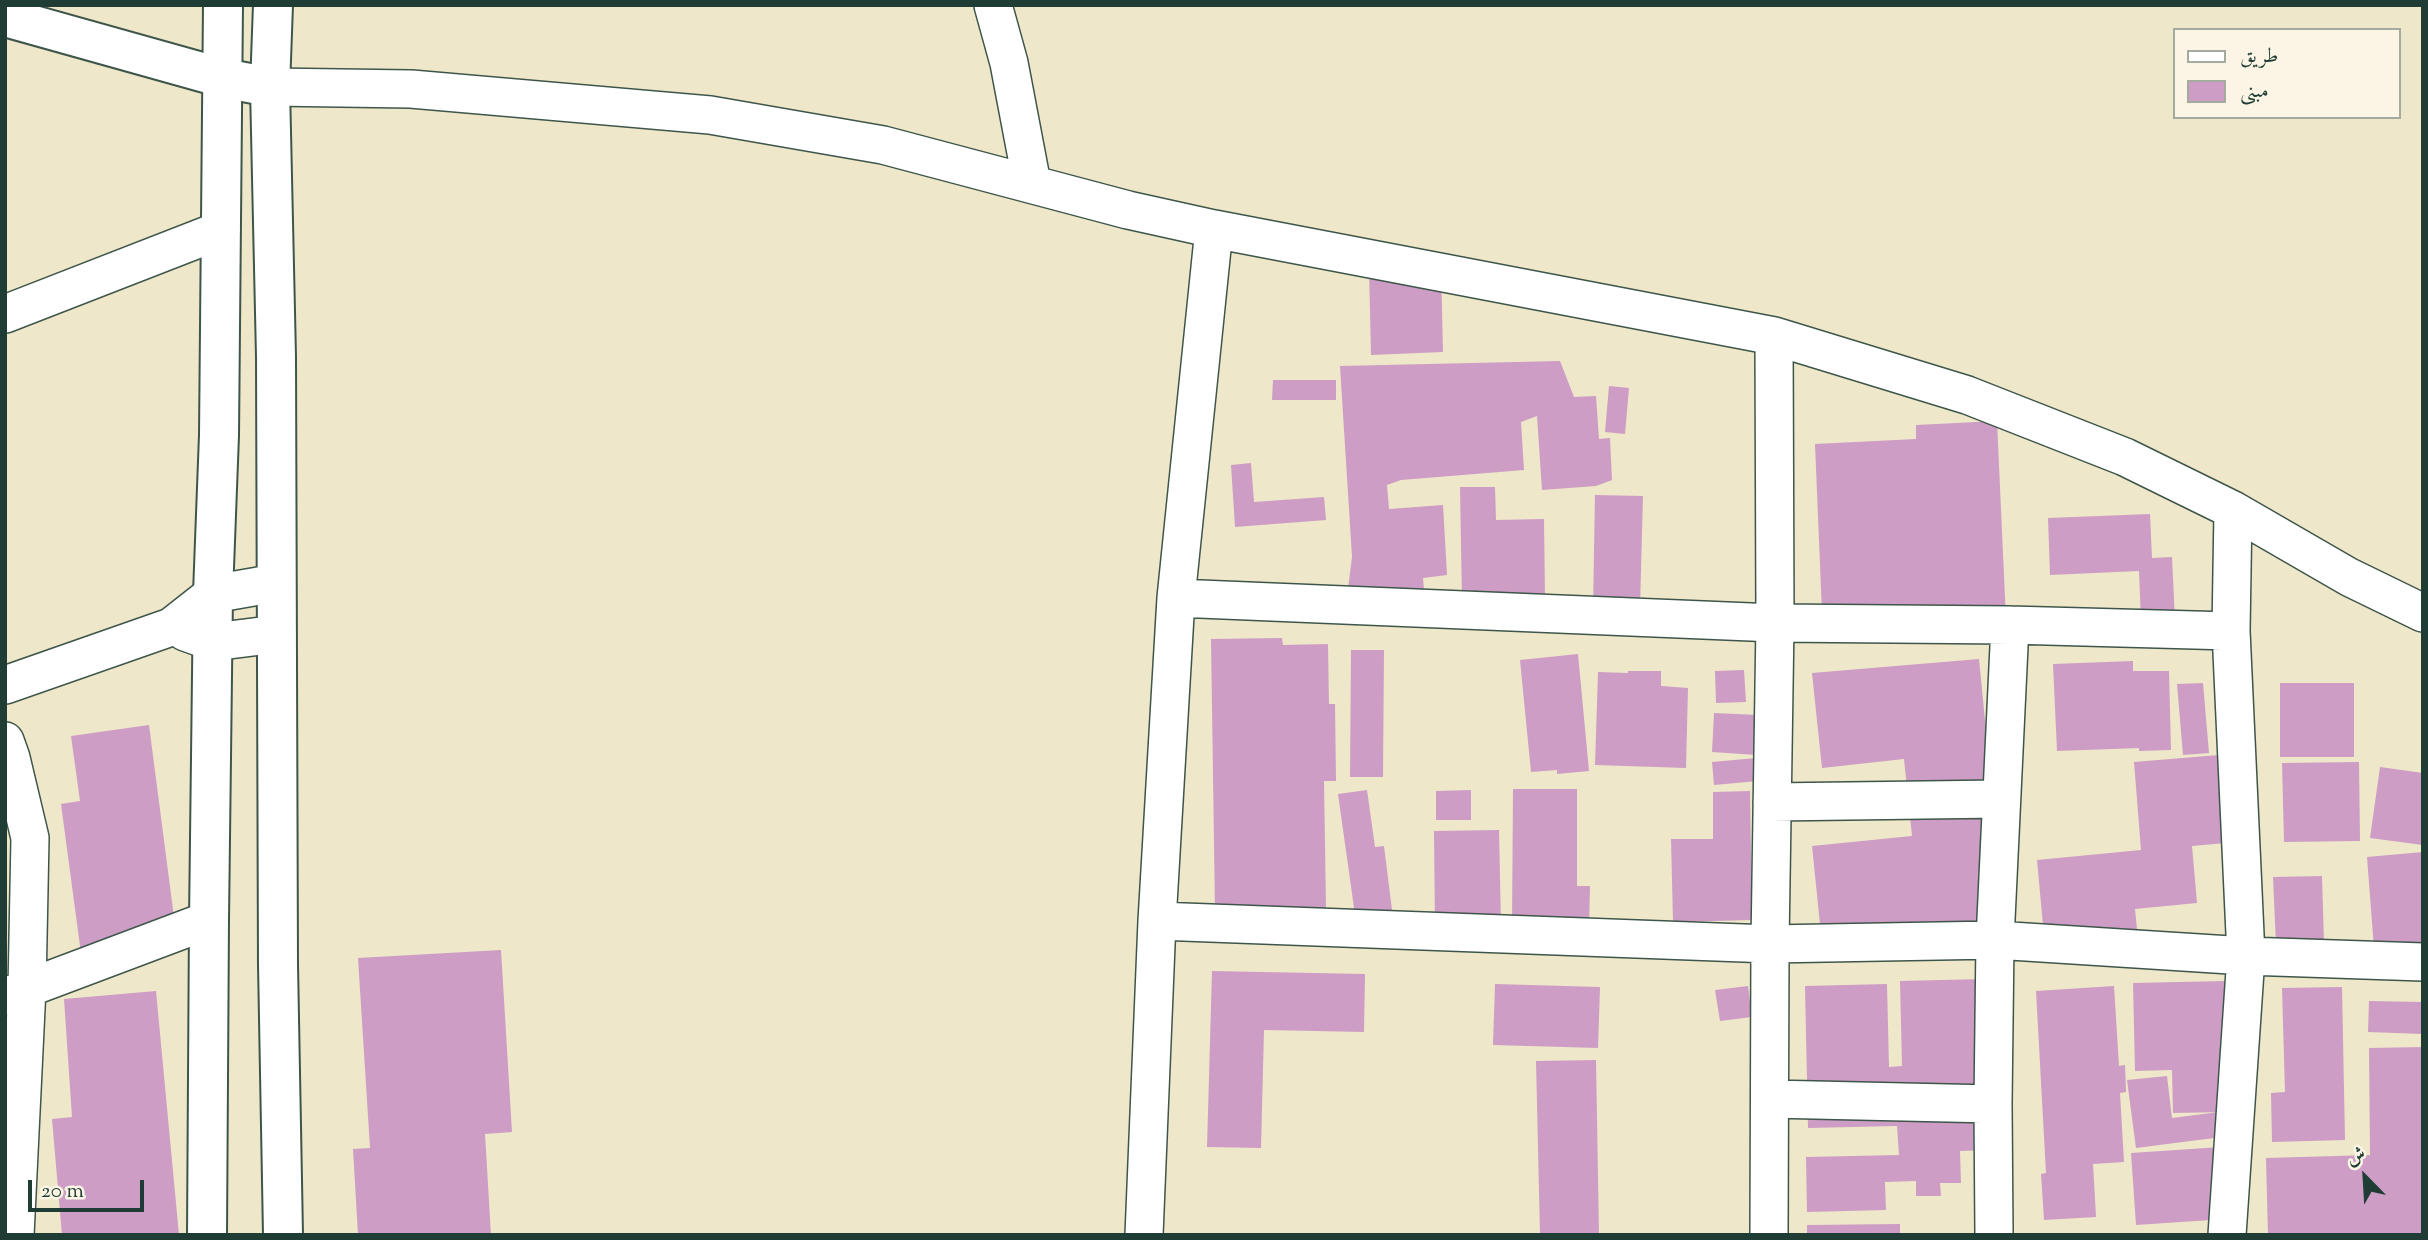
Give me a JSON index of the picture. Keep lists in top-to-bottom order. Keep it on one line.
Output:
{"legend":["طريق","مبنى"],"scale_bar":"20 m","north":"top left"}
